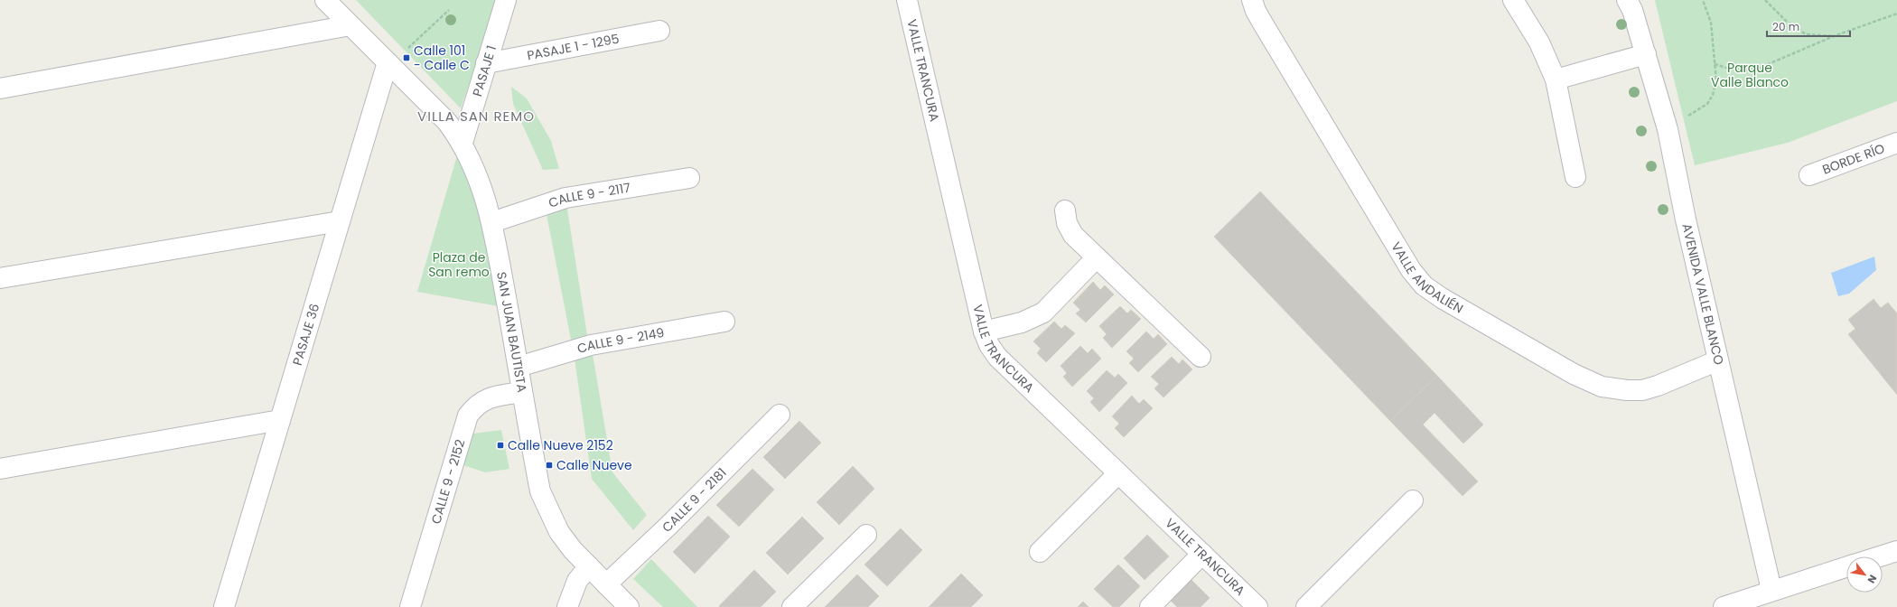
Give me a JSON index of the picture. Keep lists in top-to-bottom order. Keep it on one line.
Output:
{"streets":{"street":["PASAJE 1 - 1295","VALLE TRANCURA","PASAJE 1","BORDE RÍO","CALLE 9 - 2117","VALLE ANDALIÉN","AVENIDA VALLE BLANCO","SAN JUAN BAUTISTA","PASAJE 36","CALLE 9 - 2149","CALLE 9 - 2152","CALLE 9 - 2181"]},"crossings":[["PASAJE 1 - 1295","PASAJE 1"],["PASAJE 1","SAN JUAN BAUTISTA"],["CALLE 9 - 2117","SAN JUAN BAUTISTA"],["VALLE ANDALIÉN","AVENIDA VALLE BLANCO"],["SAN JUAN BAUTISTA","PASAJE 36"],["SAN JUAN BAUTISTA","CALLE 9 - 2149"],["SAN JUAN BAUTISTA","CALLE 9 - 2152"],["SAN JUAN BAUTISTA","CALLE 9 - 2181"]],"districts":["VILLA SAN REMO"],"parks":["Parque Valle Blanco","Plaza de San remo"],"places":{"transit":["Calle 101 - Calle C","Calle Nueve 2152","Calle Nueve"]},"scale_bar":"20 m","north":"bottom right"}
